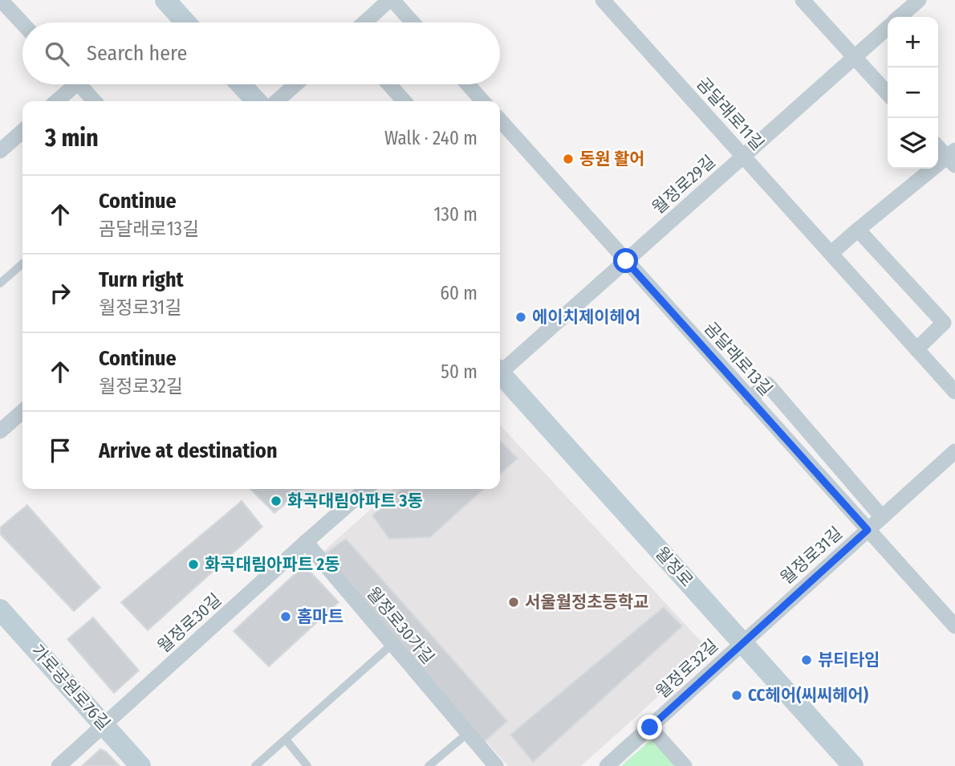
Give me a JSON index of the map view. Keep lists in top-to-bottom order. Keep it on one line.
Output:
{"streets":{"street":["곰달래로11길","월정로29길","곰달래로13길","월정로31길","월정로","월정로30길","월정로30가길","월정로32길","가로공원로76길"]},"crossings":[["곰달래로11길","월정로29길"],["월정로29길","곰달래로13길"],["곰달래로13길","월정로31길"],["월정로31길","월정로"],["월정로31길","월정로32길"],["월정로","월정로32길"],["월정로30길","월정로30가길"],["월정로30길","가로공원로76길"]],"places":["동원 활어","에이치제이헤어","화곡대림아파트 3동","화곡대림아파트 2동","서울월정초등학교","홈마트","뷰티타임","CC헤어(씨씨헤어)"],"page":{"map_buttons":["+","−"],"search":"Search here","heading":["3 min","Walk · 240 m"],"list":[["Continue","곰달래로13길","130 m"],["Turn right","월정로31길","60 m"],["Continue","월정로32길","50 m"],"Arrive at destination"]}}
